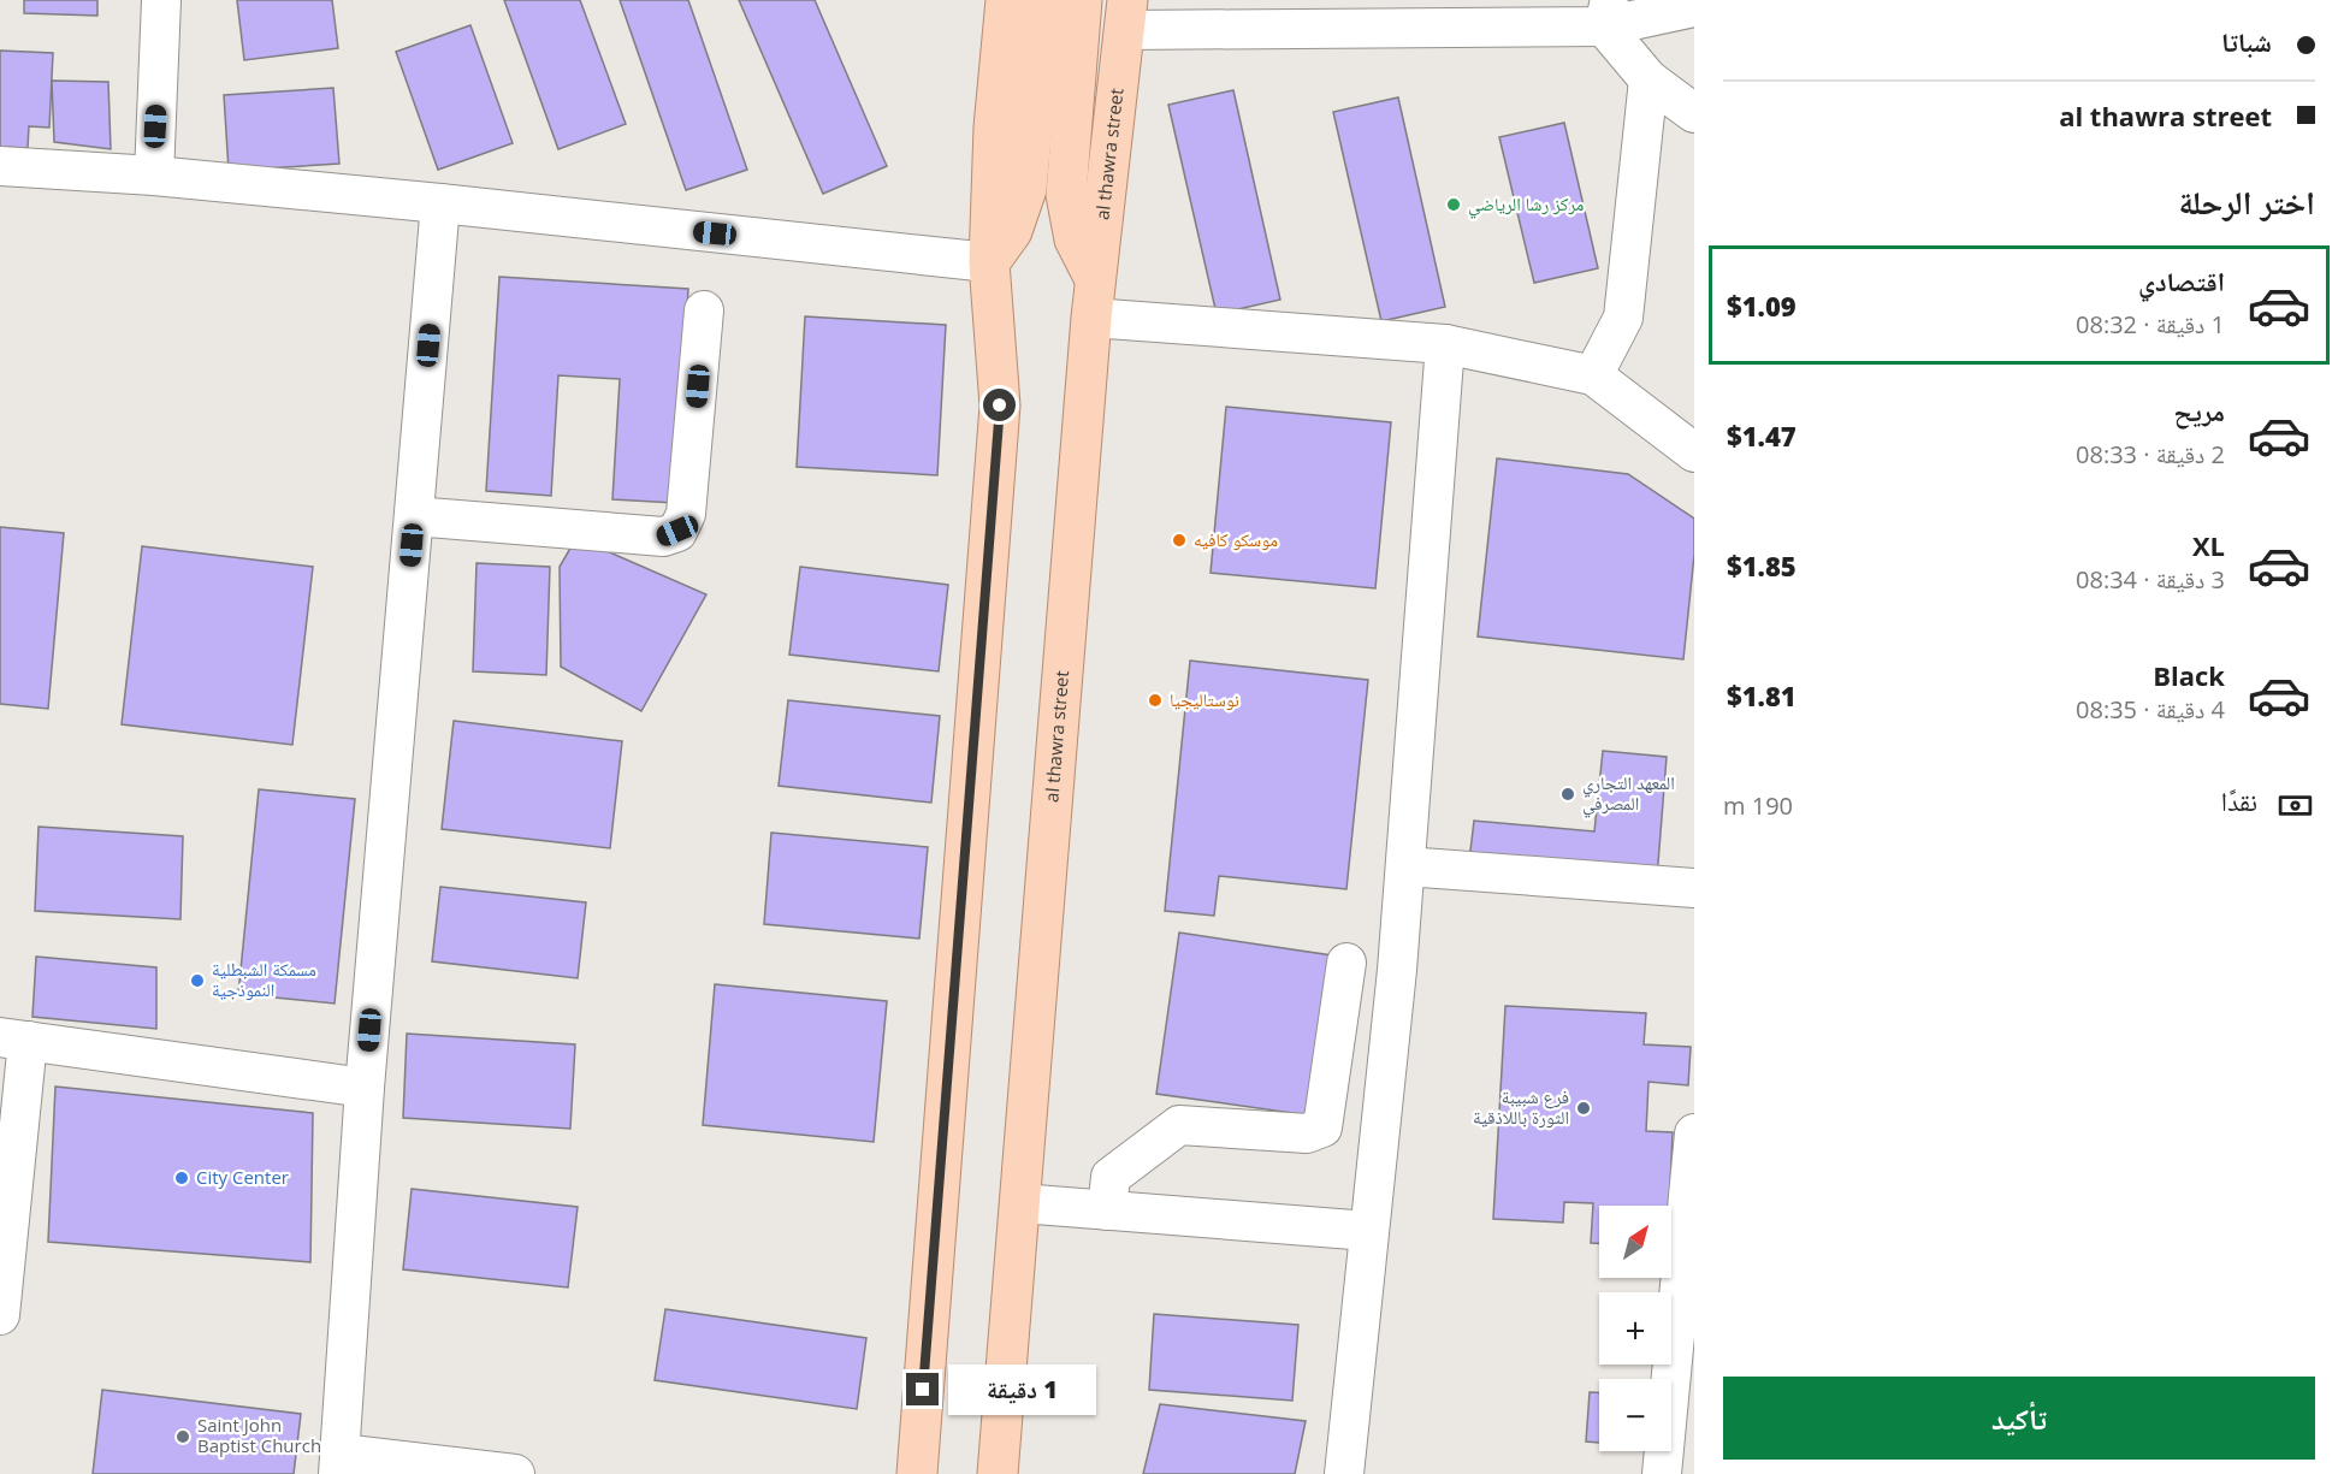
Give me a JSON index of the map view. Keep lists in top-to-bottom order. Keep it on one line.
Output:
{"streets":{"main road":["al thawra street"]},"places":["مركز رشا الرياضي","موسكو كافيه","نوستاليجيا","المعهد التجاري المصرفي","مسمكة الشبطلية النموذجية","فرع شبيبة الثورة باللاذقية","City Center","Saint John Baptist Church"],"north":"top right","page":{"banner":["شباتا","al thawra street"],"heading":"اختر الرحلة","list":[{"name":"اقتصادي","note":"1 دقيقة · 08:32","value":"$1.09"},{"name":"مريح","note":"2 دقيقة · 08:33","value":"$1.47"},{"name":"XL","note":"3 دقيقة · 08:34","value":"$1.85"},{"name":"Black","note":"4 دقيقة · 08:35","value":"$1.81"}],"pay":["نقدًا","190 m"],"map_buttons":["+","−"],"buttons":"تأكيد","bubble":"1 دقيقة"}}
